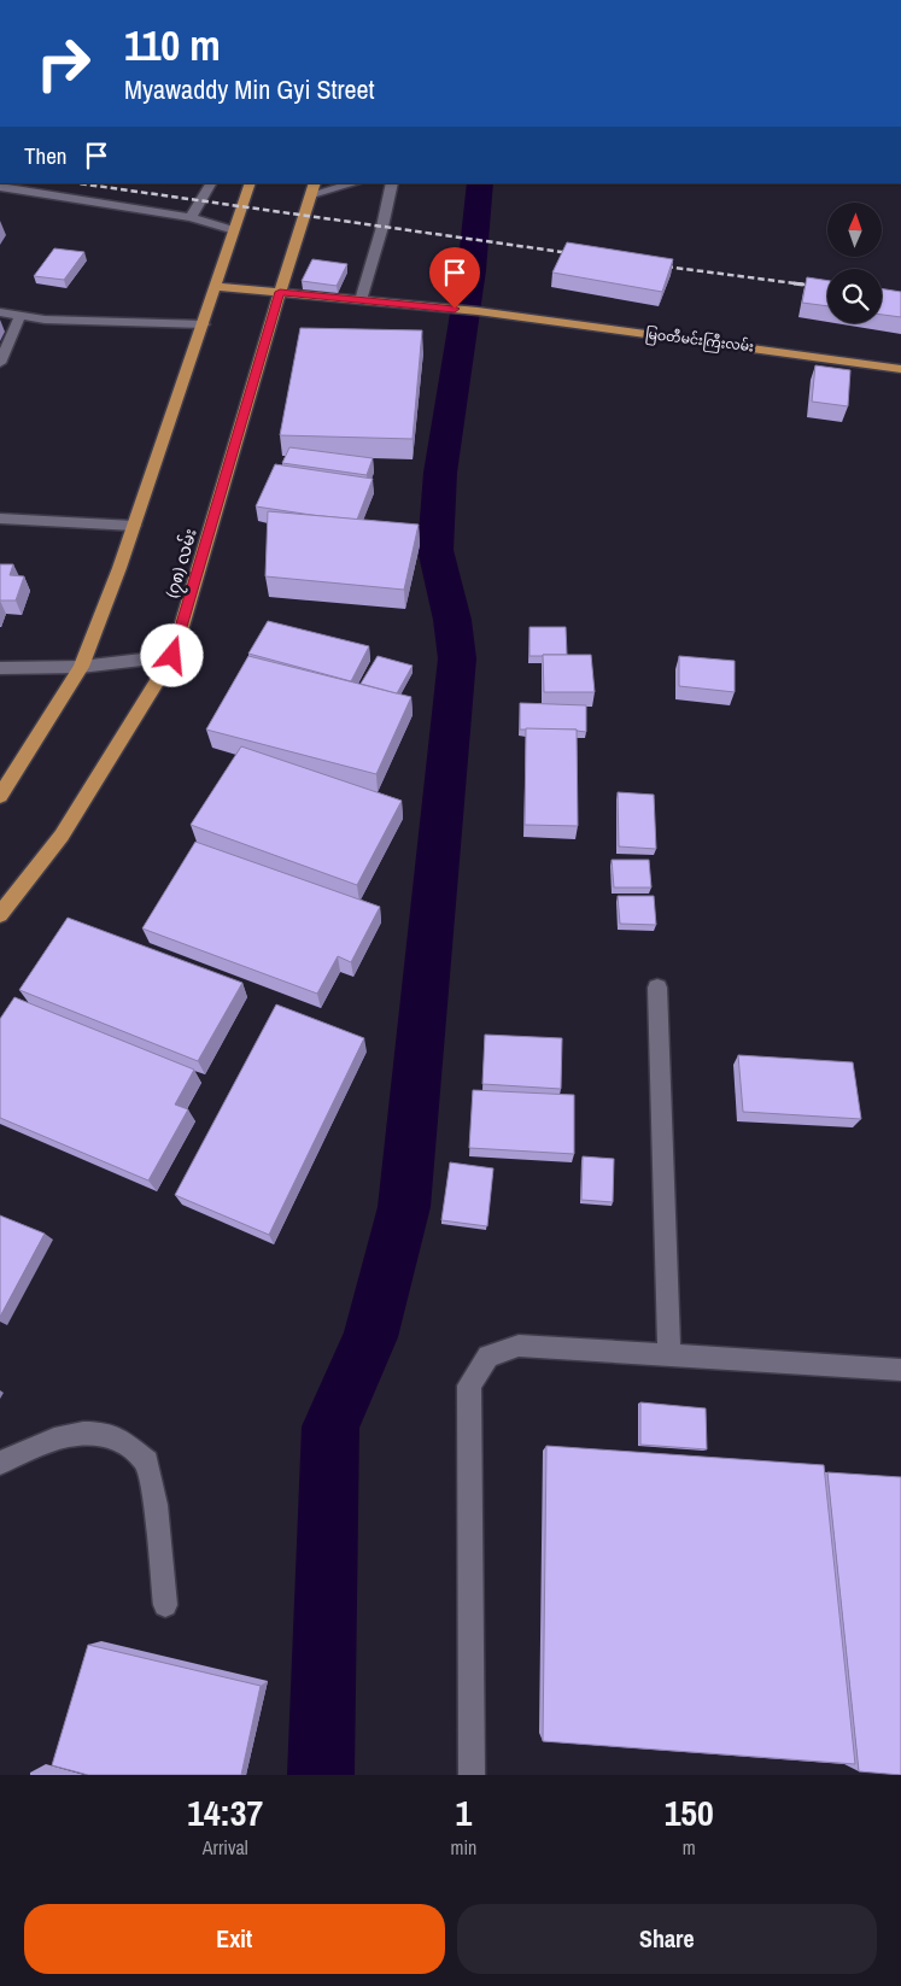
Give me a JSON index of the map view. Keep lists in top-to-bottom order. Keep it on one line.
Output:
{"streets":{"main road":["မြဝတီမင်းကြီးလမ်း","(၇၈) လမ်း"]},"crossings":[["မြဝတီမင်းကြီးလမ်း","(၇၈) လမ်း"]],"north":"top","page":{"turn":["110 m","Myawaddy Min Gyi Street"],"then":"Then","eta":["14:37","Arrival","1","min","150","m"],"buttons":["Exit","Share"]}}
